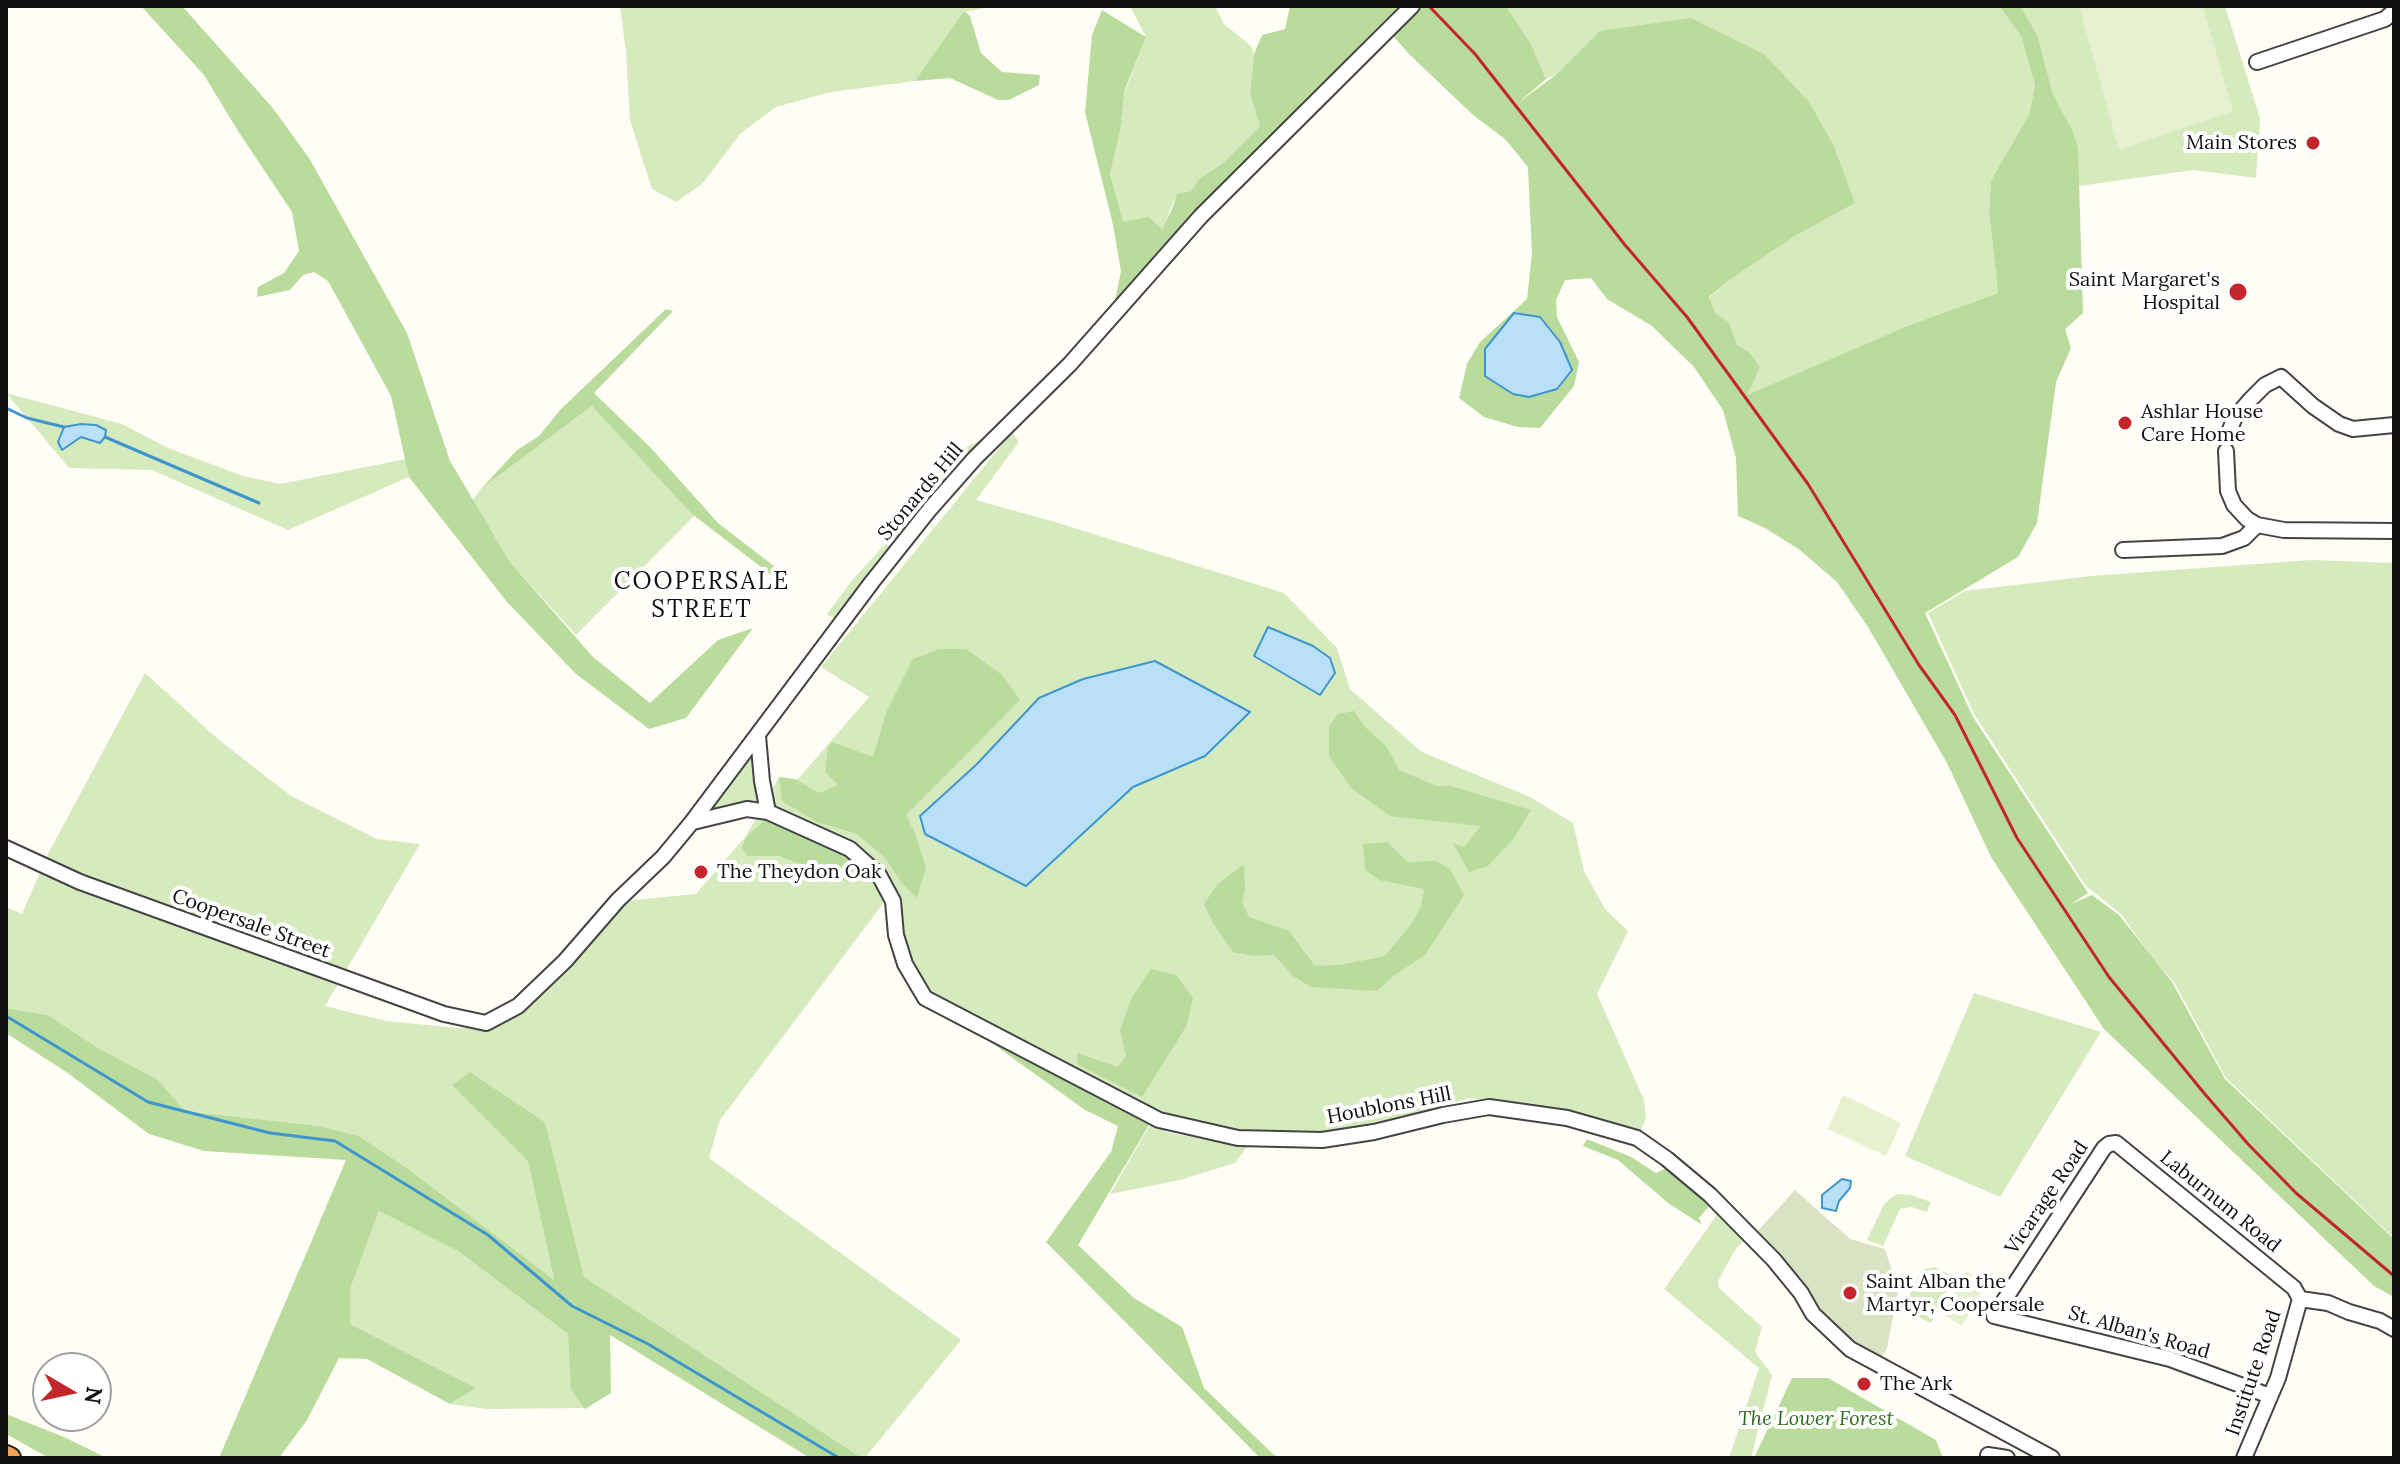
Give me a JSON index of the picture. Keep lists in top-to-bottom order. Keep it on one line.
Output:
{"streets":{"street":["Stonards Hill","Coopersale Street","Houblons Hill","Vicarage Road","Laburnum Road","St. Alban's Road","Institute Road"]},"crossings":[["Stonards Hill","Coopersale Street"],["Stonards Hill","Houblons Hill"],["Vicarage Road","Laburnum Road"],["Vicarage Road","St. Alban's Road"],["Laburnum Road","Institute Road"],["St. Alban's Road","Institute Road"]],"districts":["COOPERSALE STREET"],"parks":["The Lower Forest"],"places":["Main Stores","Saint Margaret's Hospital","Ashlar House Care Home","The Theydon Oak","Saint Alban the Martyr, Coopersale","The Ark"],"north":"right"}
